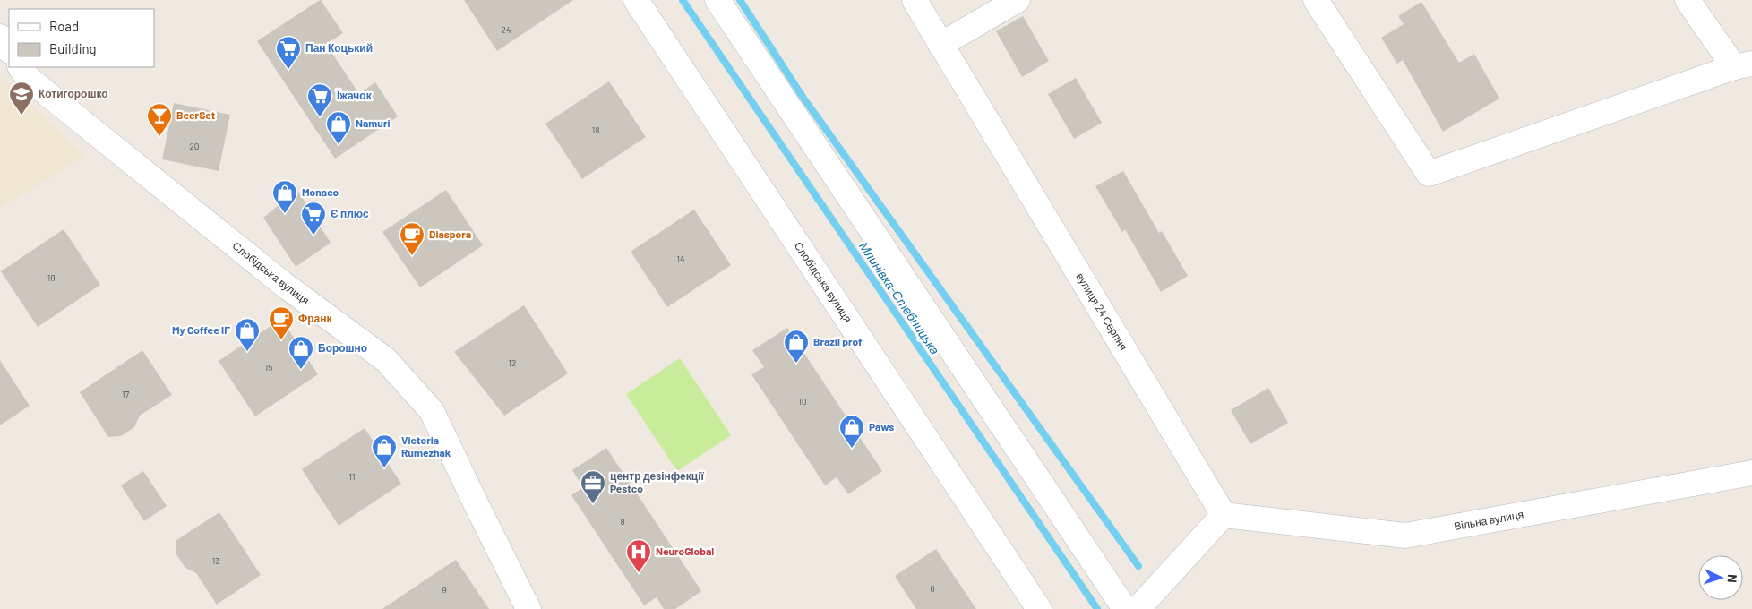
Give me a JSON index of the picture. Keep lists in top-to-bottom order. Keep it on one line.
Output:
{"streets":{"street":["Слобідська вулиця","вулиця 24 Серпня","Вільна вулиця"]},"crossings":[["вулиця 24 Серпня","Вільна вулиця"]],"water":["Млинівка-Стебницька"],"places":{"supermarket":["Пан Коцький","Їжачок","Є плюс"],"school or university":["Котигорошко"],"bar":["BeerSet"],"shop":["Namuri","Monaco","My Coffee IF","Brazil prof","Борошно","Paws","Victoria Rumezhak"],"cafe":["Diaspora","Франк"],"office":["центр дезінфекції Pestco"],"hospital":["NeuroGlobal"]},"house_numbers":["24","18","20","14","19","12","15","17","10","11","8","13","6","9"],"legend":["Road","Building"],"north":"right"}
